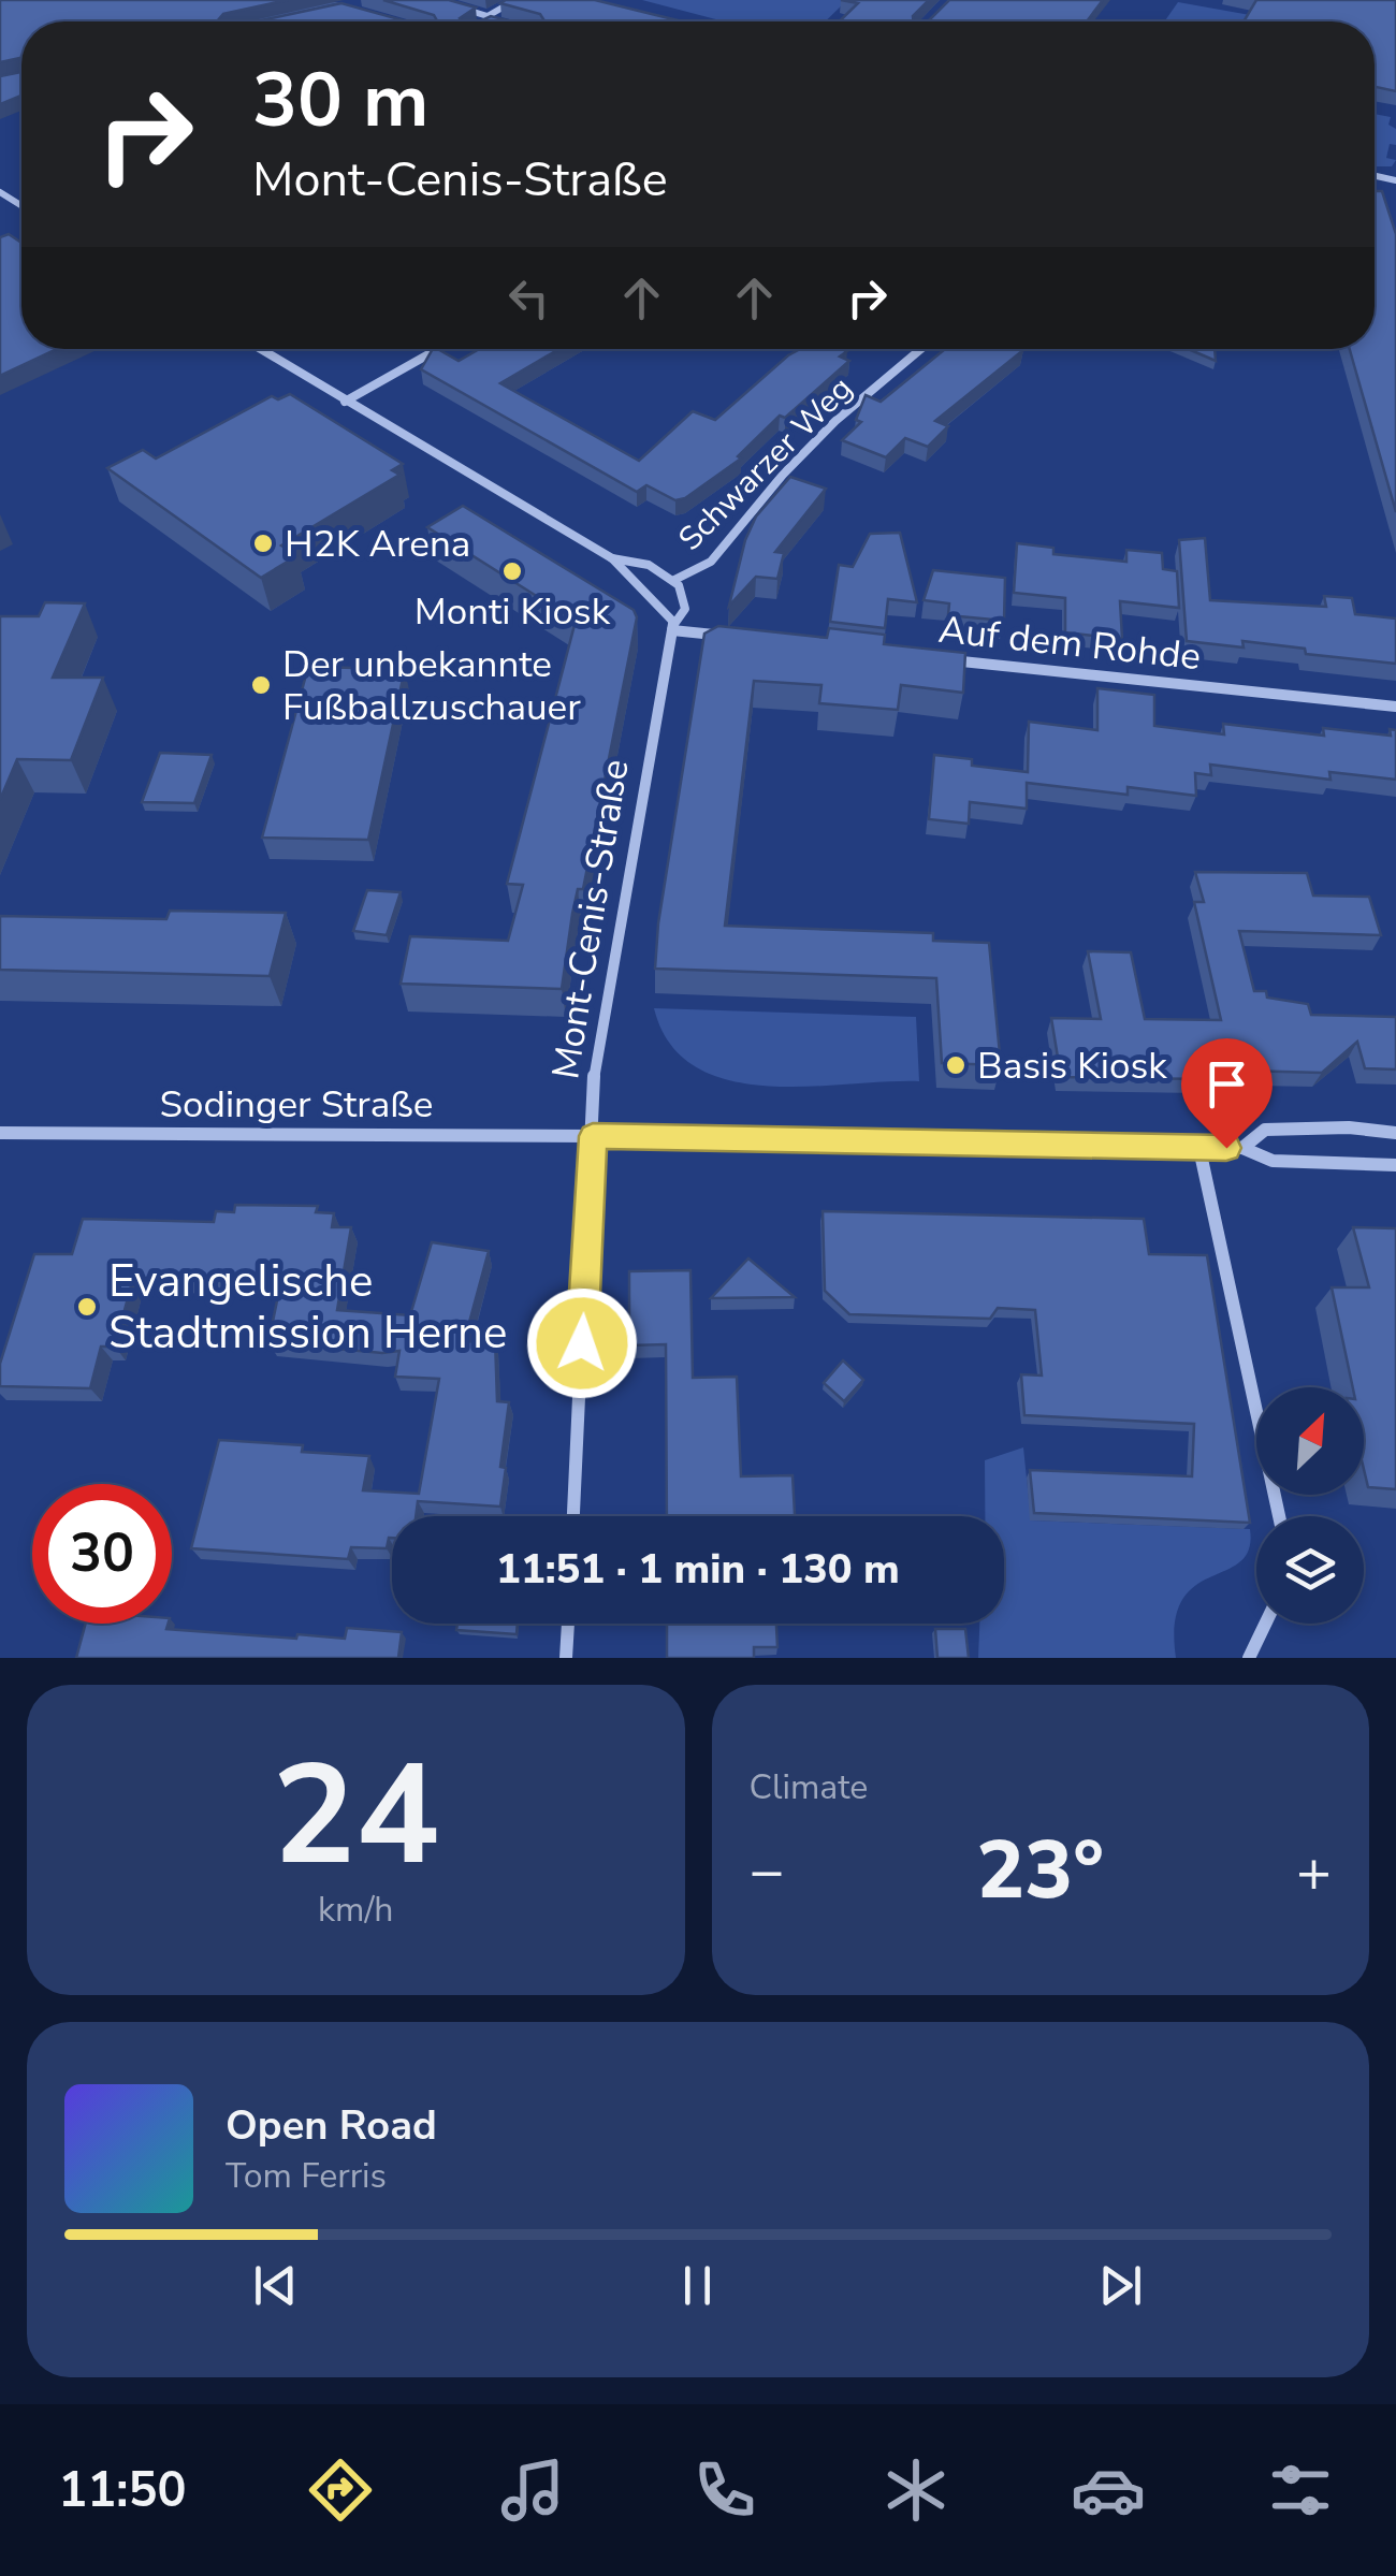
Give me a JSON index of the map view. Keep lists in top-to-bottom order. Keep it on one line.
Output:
{"streets":{"street":["Schwarzer Weg","Auf dem Rohde","Mont-Cenis-Straße","Sodinger Straße"]},"crossings":[["Schwarzer Weg","Mont-Cenis-Straße"],["Mont-Cenis-Straße","Sodinger Straße"]],"places":["H2K Arena","Monti Kiosk","Der unbekannte Fußballzuschauer","Basis Kiosk","Evangelische Stadtmission Herne"],"north":"top right","page":{"turn":["30 m","Mont-Cenis-Straße"],"limit":"30","trip":"11:51 · 1 min · 130 m","tile":[["24","km/h"],"Climate"],"heat":["−","23°","+"],"song":["Open Road","Tom Ferris"],"tabs":"11:50"}}
